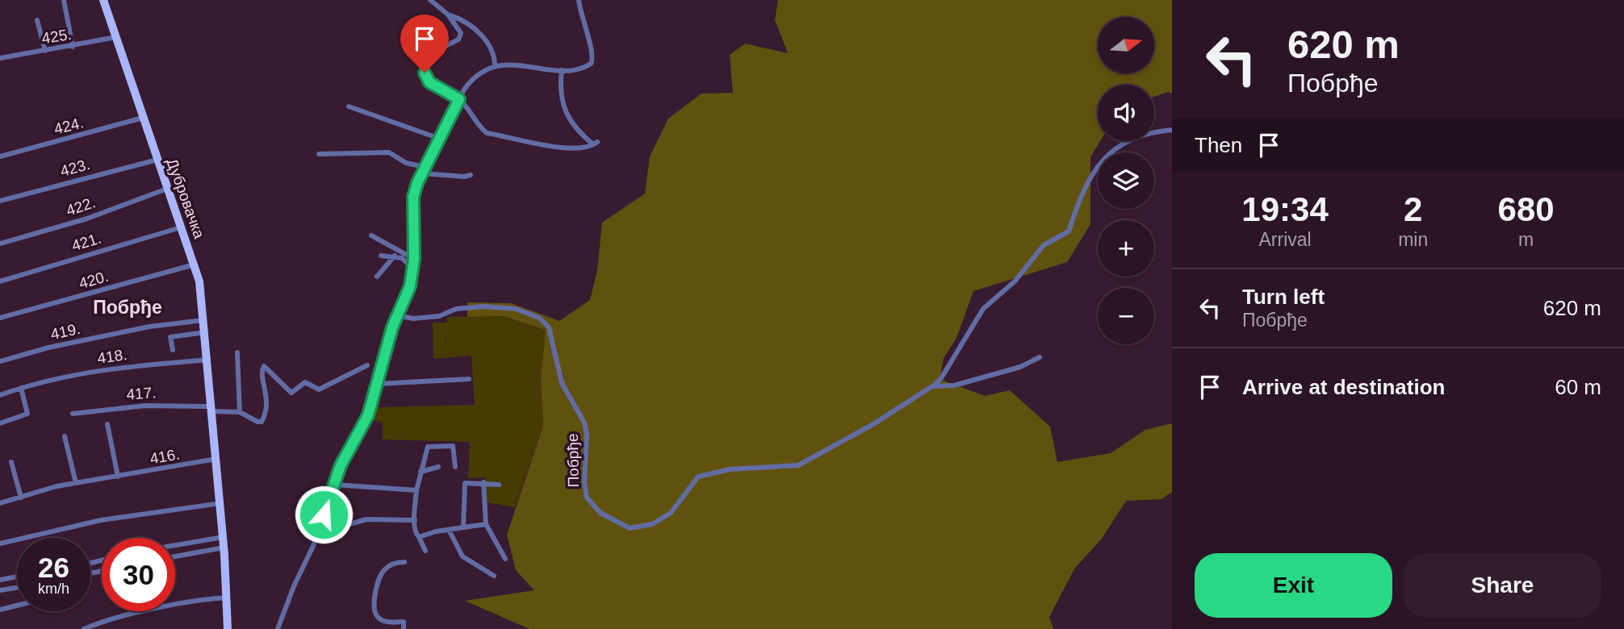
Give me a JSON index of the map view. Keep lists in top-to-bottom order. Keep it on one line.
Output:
{"streets":{"main road":["Дубровачка"],"street":["425.","424.","423.","422.","421.","420.","419.","418.","417.","416.","Побрђе"]},"crossings":[["425.","Дубровачка"],["424.","Дубровачка"],["423.","Дубровачка"],["Дубровачка","422."],["Дубровачка","421."],["Дубровачка","420."],["Дубровачка","419."],["Дубровачка","418."],["Дубровачка","417."],["Дубровачка","416."]],"districts":["Побрђе"],"north":"right","page":{"turn":["620 m","Побрђе"],"map_buttons":["+","−"],"then":"Then","eta":["19:34","Arrival","2","min","680","m"],"list":[{"name":"Turn left","note":"Побрђе","value":"620 m"},{"name":"Arrive at destination","value":"60 m"}],"speed":"26 km/h","limit":"30","buttons":["Exit","Share"]}}
